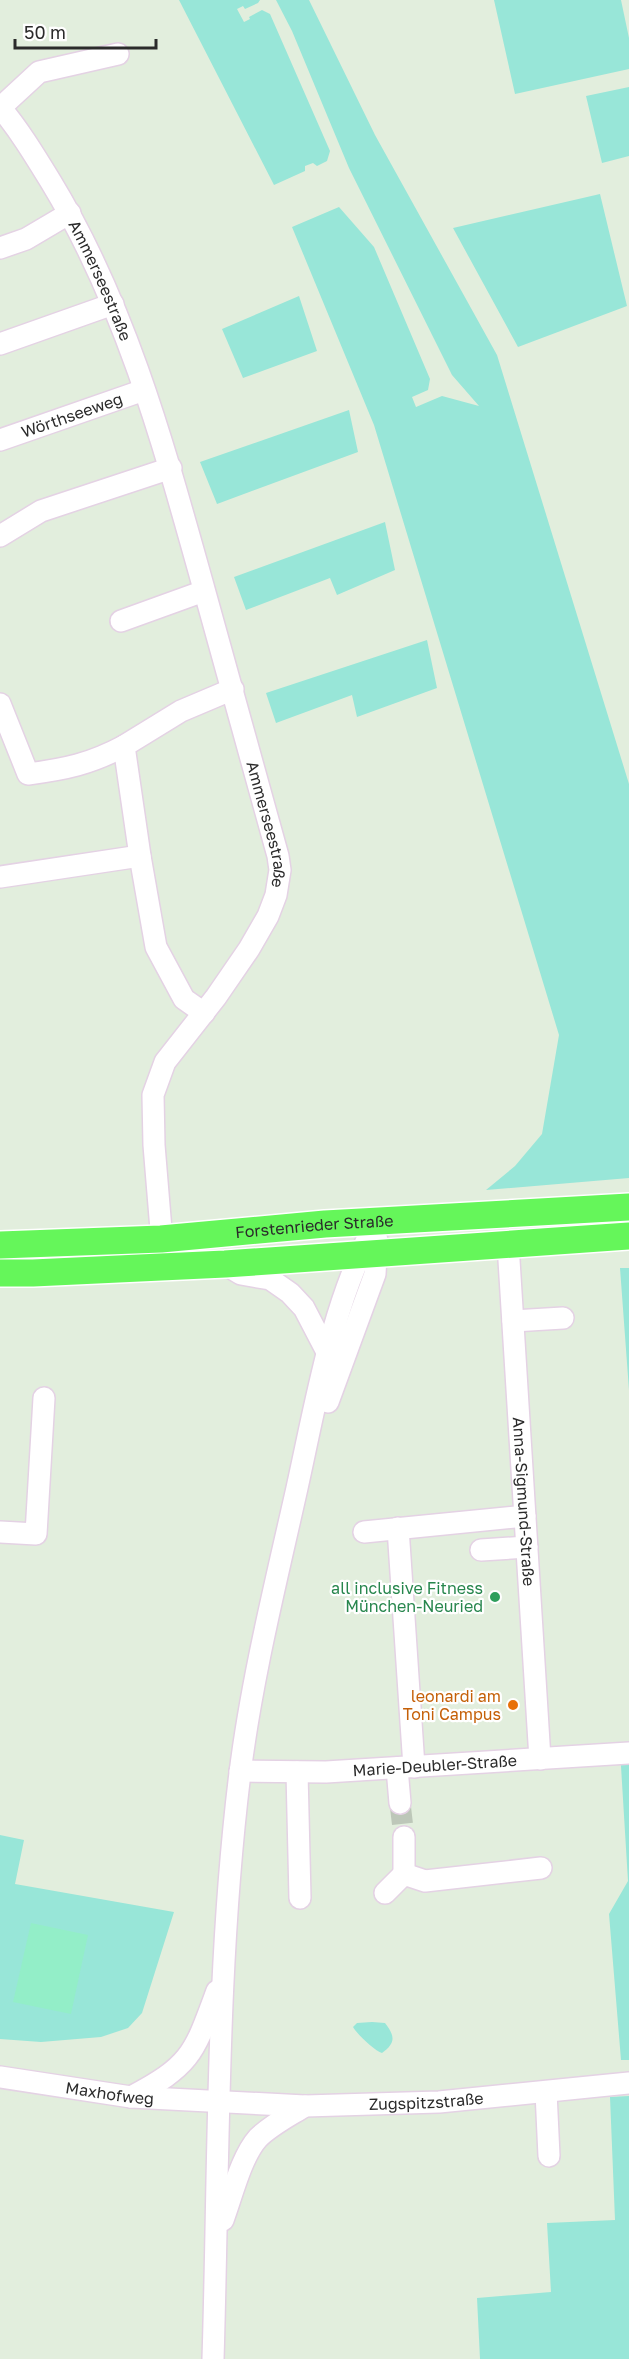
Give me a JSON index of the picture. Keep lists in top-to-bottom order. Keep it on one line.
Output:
{"streets":{"main road":["Forstenrieder Straße"],"street":["Ammerseestraße","Wörthseeweg","Anna-Sigmund-Straße","Marie-Deubler-Straße","Maxhofweg","Zugspitzstraße"]},"crossings":[["Ammerseestraße","Wörthseeweg"],["Ammerseestraße","Forstenrieder Straße"],["Forstenrieder Straße","Anna-Sigmund-Straße"],["Anna-Sigmund-Straße","Marie-Deubler-Straße"],["Maxhofweg","Zugspitzstraße"]],"places":["all inclusive Fitness München-Neuried","leonardi am Toni Campus"],"scale_bar":"50 m"}
